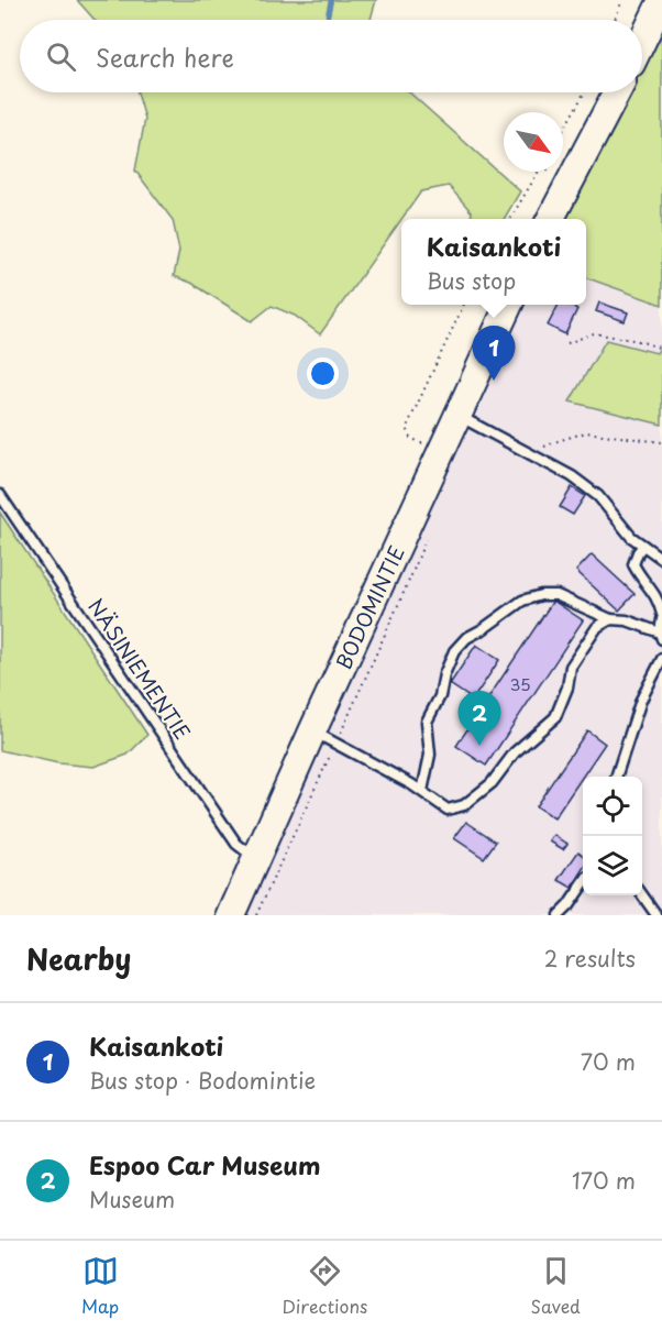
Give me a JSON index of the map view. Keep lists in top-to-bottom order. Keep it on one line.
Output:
{"streets":{"main road":["BODOMINTIE"],"lane":["NÄSINIEMENTIE"]},"crossings":[["BODOMINTIE","NÄSINIEMENTIE"]],"house_numbers":["35"],"north":"bottom right","page":{"search":"Search here","popup":["Kaisankoti","Bus stop"],"pins":["1","2"],"heading":["Nearby","2 results"],"list":[{"mark":"1","name":"Kaisankoti","note":"Bus stop · Bodomintie","value":"70 m"},{"mark":"2","name":"Espoo Car Museum","note":"Museum","value":"170 m"}],"nav":["Map","Directions","Saved"]}}
